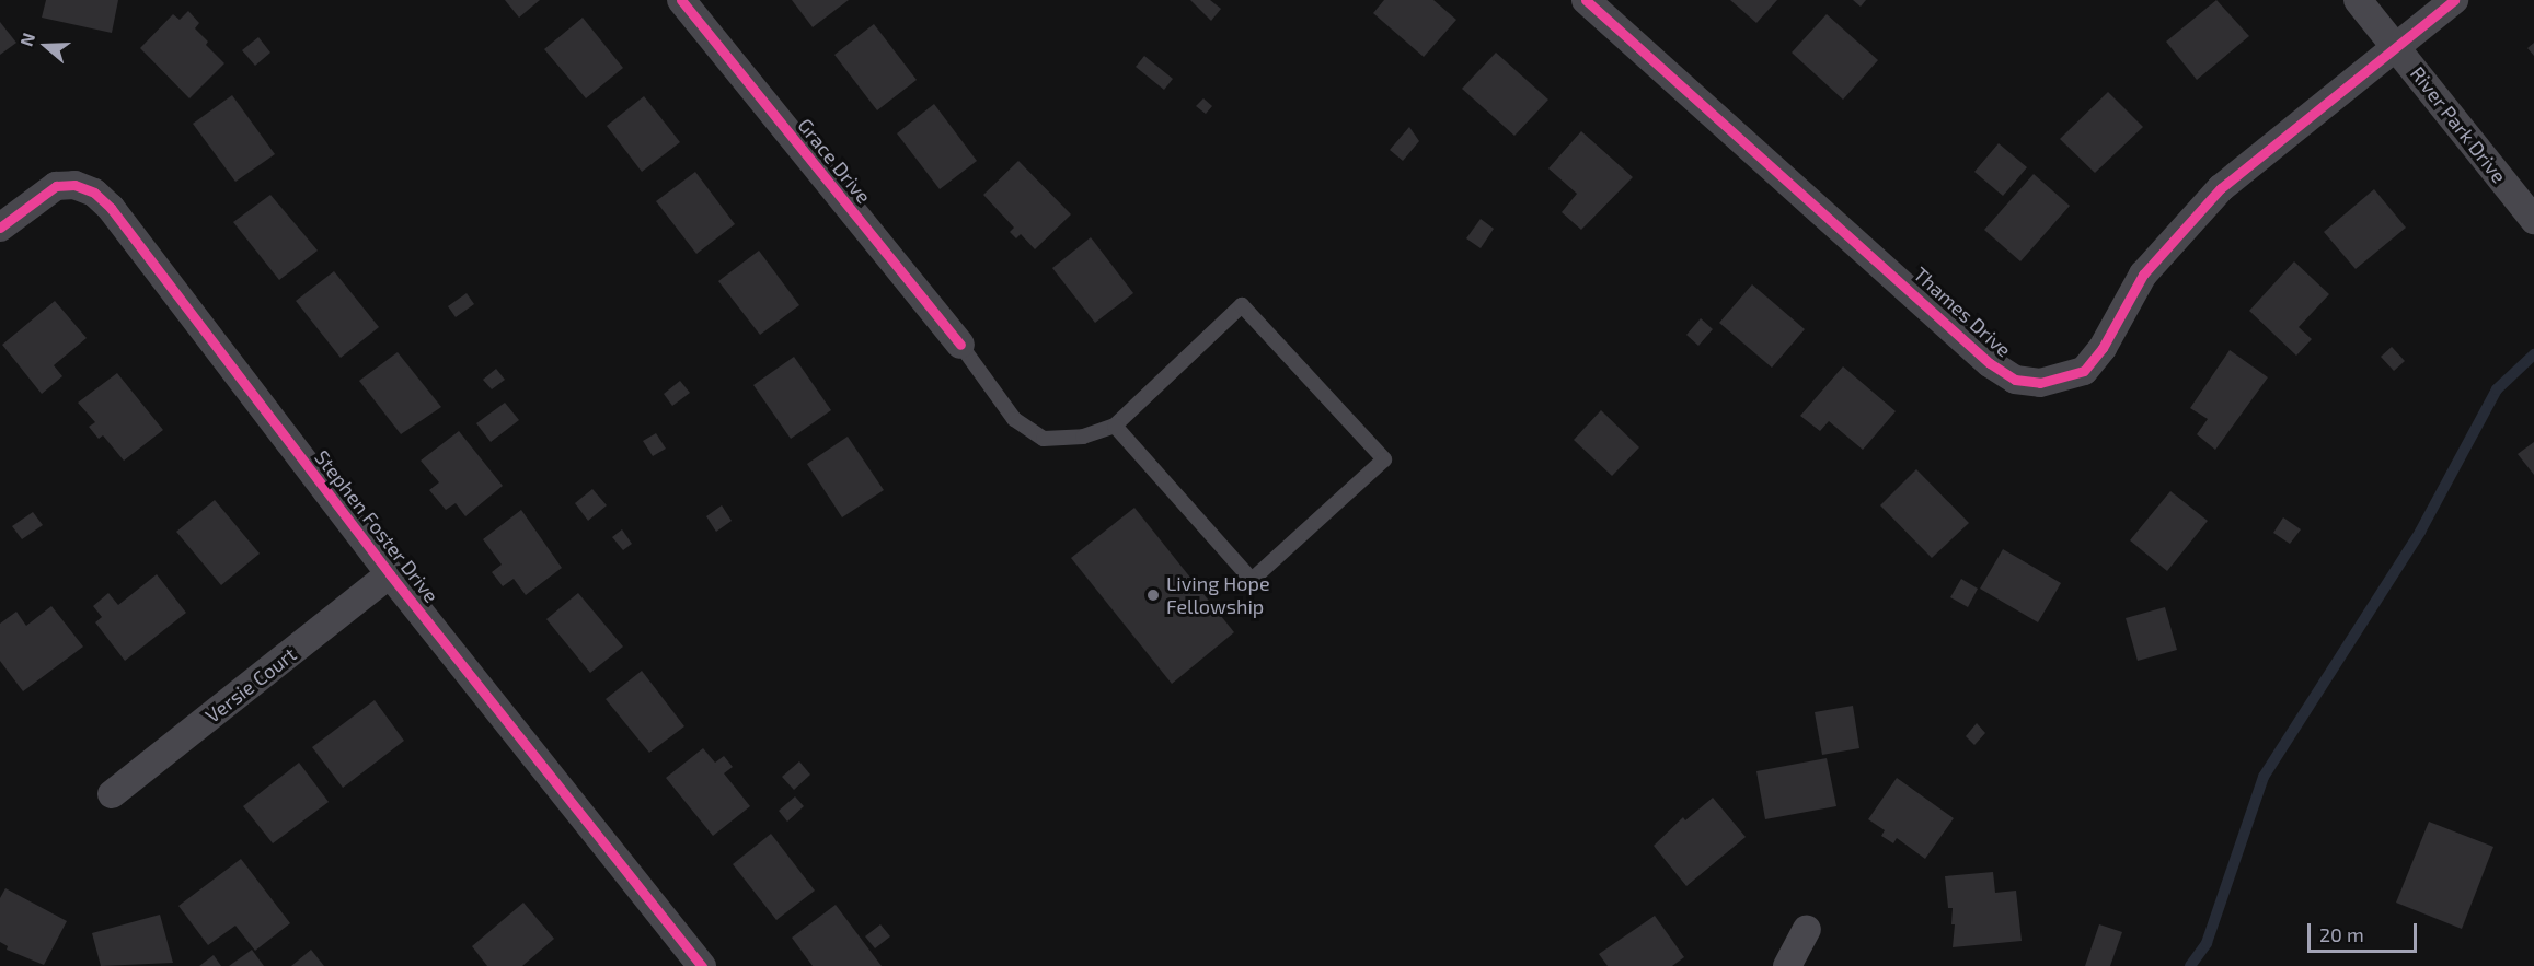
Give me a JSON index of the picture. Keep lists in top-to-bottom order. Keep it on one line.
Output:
{"streets":{"street":["River Park Drive","Grace Drive","Thames Drive","Stephen Foster Drive","Versie Court"]},"crossings":[["River Park Drive","Thames Drive"],["Stephen Foster Drive","Versie Court"]],"places":["Living Hope Fellowship"],"scale_bar":"20 m","north":"left"}
